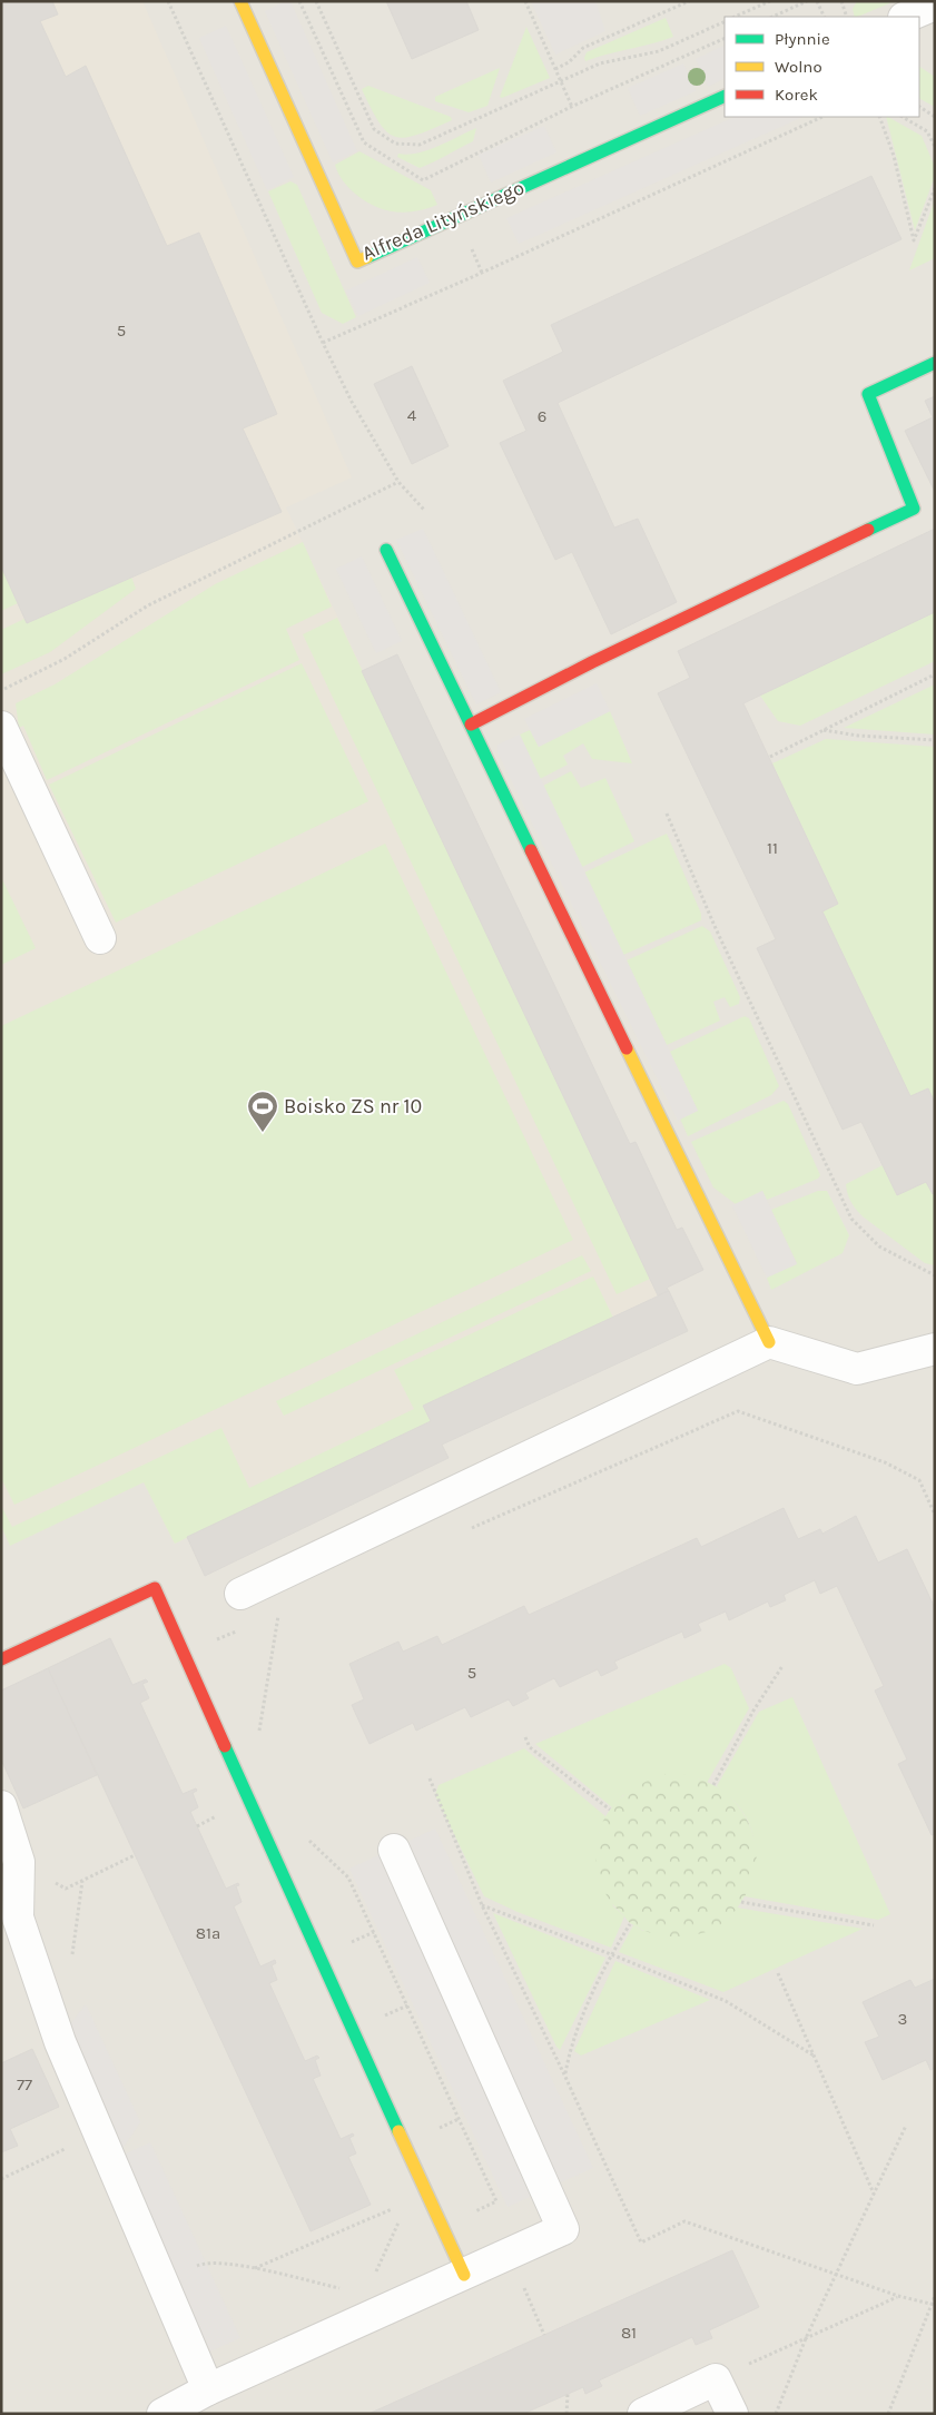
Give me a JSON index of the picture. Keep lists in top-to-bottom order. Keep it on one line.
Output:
{"streets":{"street":["Alfreda Lityńskiego"]},"places":{"sports":["Boisko ZS nr 10"]},"house_numbers":["5","4","6","11","5","81a","3","77","81"],"legend":["Płynnie","Wolno","Korek"]}
